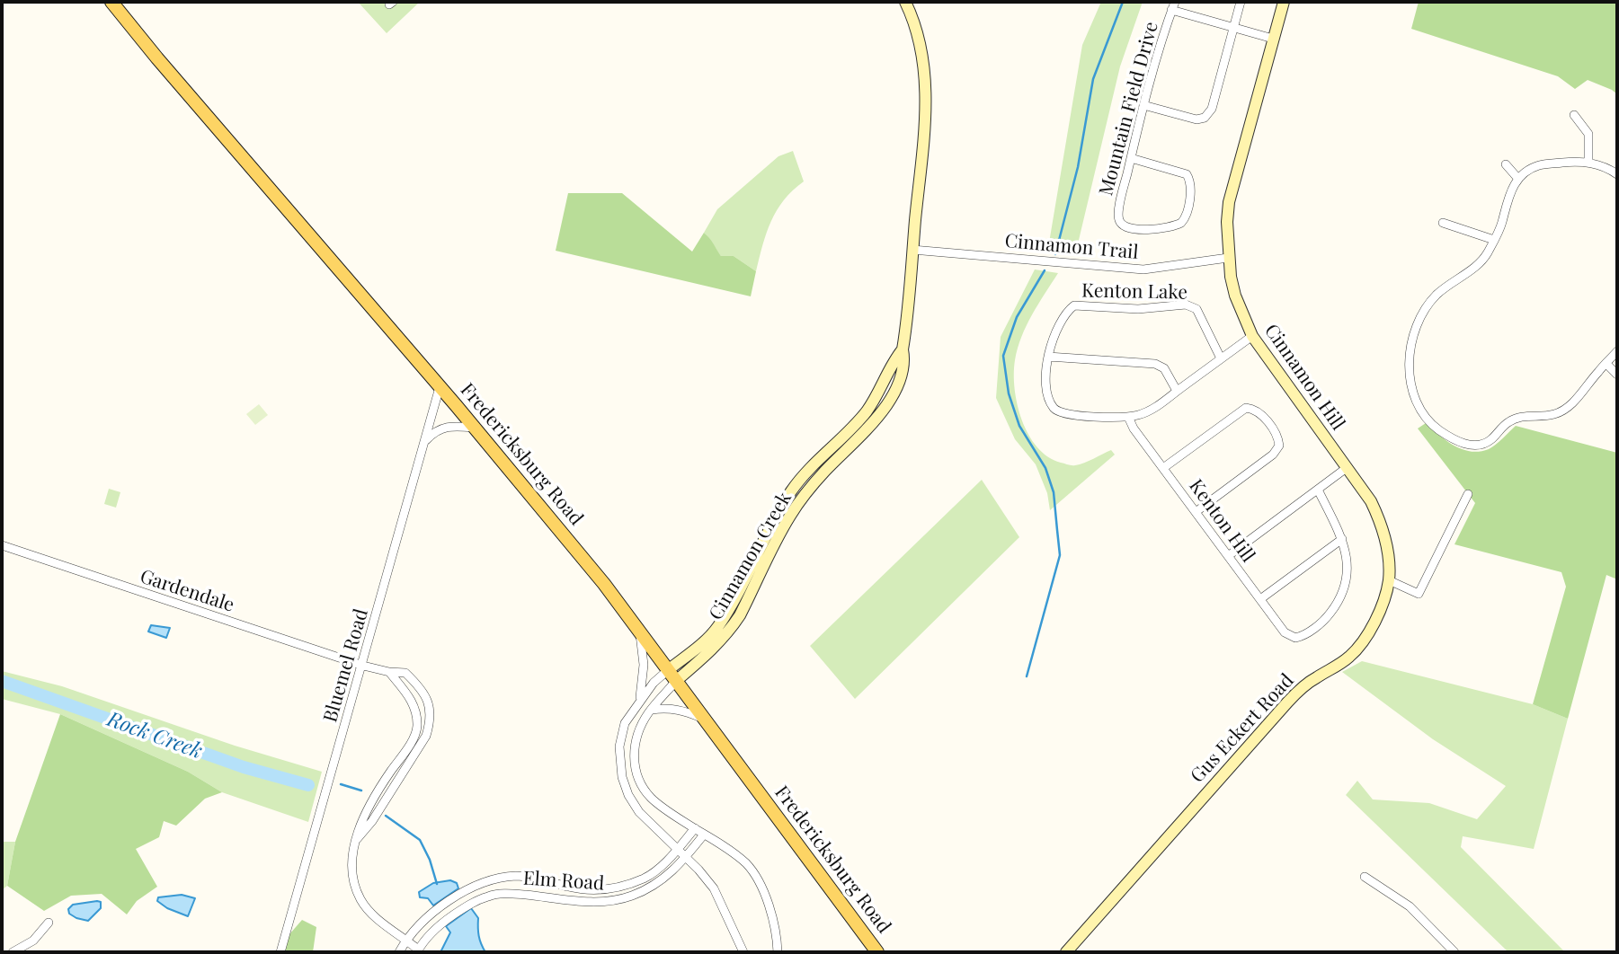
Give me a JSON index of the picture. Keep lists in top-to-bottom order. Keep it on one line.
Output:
{"streets":{"main road":["Fredericksburg Road"],"street":["Mountain Field Drive","Cinnamon Trail","Kenton Lake","Cinnamon Hill","Kenton Hill","Cinnamon Creek","Gardendale","Bluemel Road","Gus Eckert Road","Elm Road"]},"crossings":[["Cinnamon Trail","Cinnamon Hill"],["Cinnamon Trail","Cinnamon Creek"],["Cinnamon Hill","Gus Eckert Road"],["Fredericksburg Road","Cinnamon Creek"],["Fredericksburg Road","Bluemel Road"],["Gardendale","Bluemel Road"]],"water":["Rock Creek"]}
